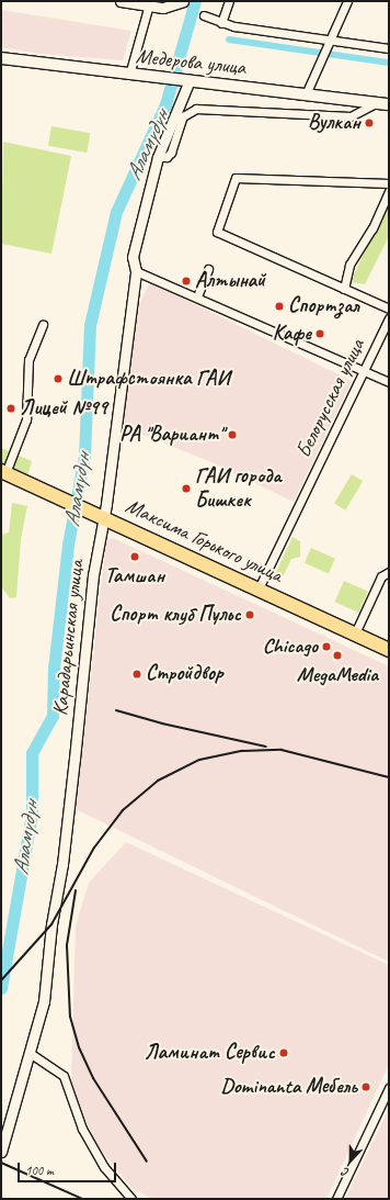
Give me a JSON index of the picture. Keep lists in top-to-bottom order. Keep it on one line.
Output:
{"streets":{"main road":["Медерова улица","Максима Горького улица"],"street":["Белорусская улица","Карадарьинская улица"]},"crossings":[["Медерова улица","Карадарьинская улица"],["Белорусская улица","Максима Горького улица"],["Максима Горького улица","Карадарьинская улица"]],"water":["Аламүдүн"],"places":["Вулкан","Алтынай","Спортзал","Кафе","Штрафстоянка ГАИ","Лицей №99","РА \"Вариант\"","ГАИ города Бишкек","Тамшан","Спорт клуб Пульс","Chicago","MegaMedia","Стройдвор","Ламинат Сервис","Dominanta Мебель"],"scale_bar":"100 m","north":"bottom"}
